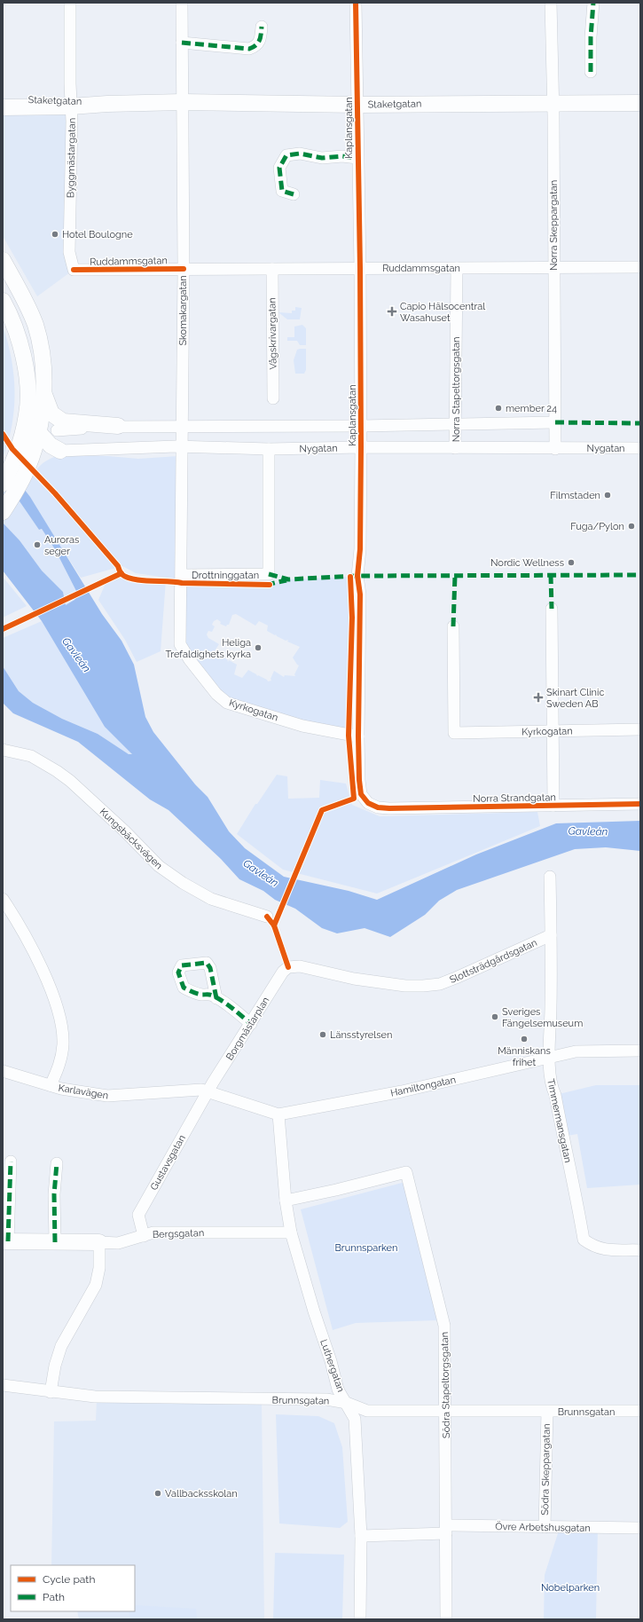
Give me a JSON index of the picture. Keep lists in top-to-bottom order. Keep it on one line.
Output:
{"streets":{"main road":["Staketgatan","Bergsgatan"],"street":["Kaplansgatan","Byggmästargatan","Norra Skeppargatan","Ruddammsgatan","Skomakargatan","Vågskrivargatan","Norra Stapeltorgsgatan","Nygatan","Drottninggatan","Kyrkogatan","Norra Strandgatan","Kungsbäcksvägen","Slottsträdgårdsgatan","Borgmästarplan","Hamiltongatan","Karlavägen","Timmermansgatan","Gustavsgatan","Luthergatan","Södra Stapeltorgsgatan","Brunnsgatan","Södra Skeppargatan","Övre Arbetshusgatan"]},"crossings":[["Staketgatan","Kaplansgatan"],["Staketgatan","Byggmästargatan"],["Staketgatan","Norra Skeppargatan"],["Staketgatan","Skomakargatan"],["Kaplansgatan","Ruddammsgatan"],["Kaplansgatan","Nygatan"],["Kaplansgatan","Kyrkogatan"],["Kaplansgatan","Norra Strandgatan"],["Byggmästargatan","Ruddammsgatan"],["Norra Skeppargatan","Ruddammsgatan"],["Norra Skeppargatan","Nygatan"],["Ruddammsgatan","Skomakargatan"],["Ruddammsgatan","Vågskrivargatan"],["Ruddammsgatan","Norra Stapeltorgsgatan"],["Skomakargatan","Nygatan"],["Skomakargatan","Drottninggatan"],["Skomakargatan","Kyrkogatan"],["Norra Stapeltorgsgatan","Nygatan"],["Nygatan","Drottninggatan"],["Drottninggatan","Kyrkogatan"],["Slottsträdgårdsgatan","Borgmästarplan"],["Slottsträdgårdsgatan","Timmermansgatan"],["Borgmästarplan","Hamiltongatan"],["Borgmästarplan","Karlavägen"],["Borgmästarplan","Gustavsgatan"],["Hamiltongatan","Karlavägen"],["Hamiltongatan","Timmermansgatan"],["Hamiltongatan","Gustavsgatan"],["Hamiltongatan","Luthergatan"],["Karlavägen","Gustavsgatan"],["Gustavsgatan","Bergsgatan"],["Bergsgatan","Luthergatan"],["Luthergatan","Södra Stapeltorgsgatan"],["Luthergatan","Brunnsgatan"],["Luthergatan","Övre Arbetshusgatan"],["Södra Stapeltorgsgatan","Brunnsgatan"],["Södra Stapeltorgsgatan","Övre Arbetshusgatan"],["Brunnsgatan","Södra Skeppargatan"],["Södra Skeppargatan","Övre Arbetshusgatan"]],"water":["Gavleån"],"parks":["Brunnsparken","Nobelparken"],"places":{"other":["Hotel Boulogne","member 24","Filmstaden","Fuga/Pylon","Auroras seger","Nordic Wellness","Heliga Trefaldighets kyrka","Sveriges Fängelsemuseum","Länsstyrelsen","Människans frihet","Vallbacksskolan"],"health":["Capio Hälsocentral Wasahuset","Skinart Clinic Sweden AB"]},"legend":["Cycle path","Path"]}
